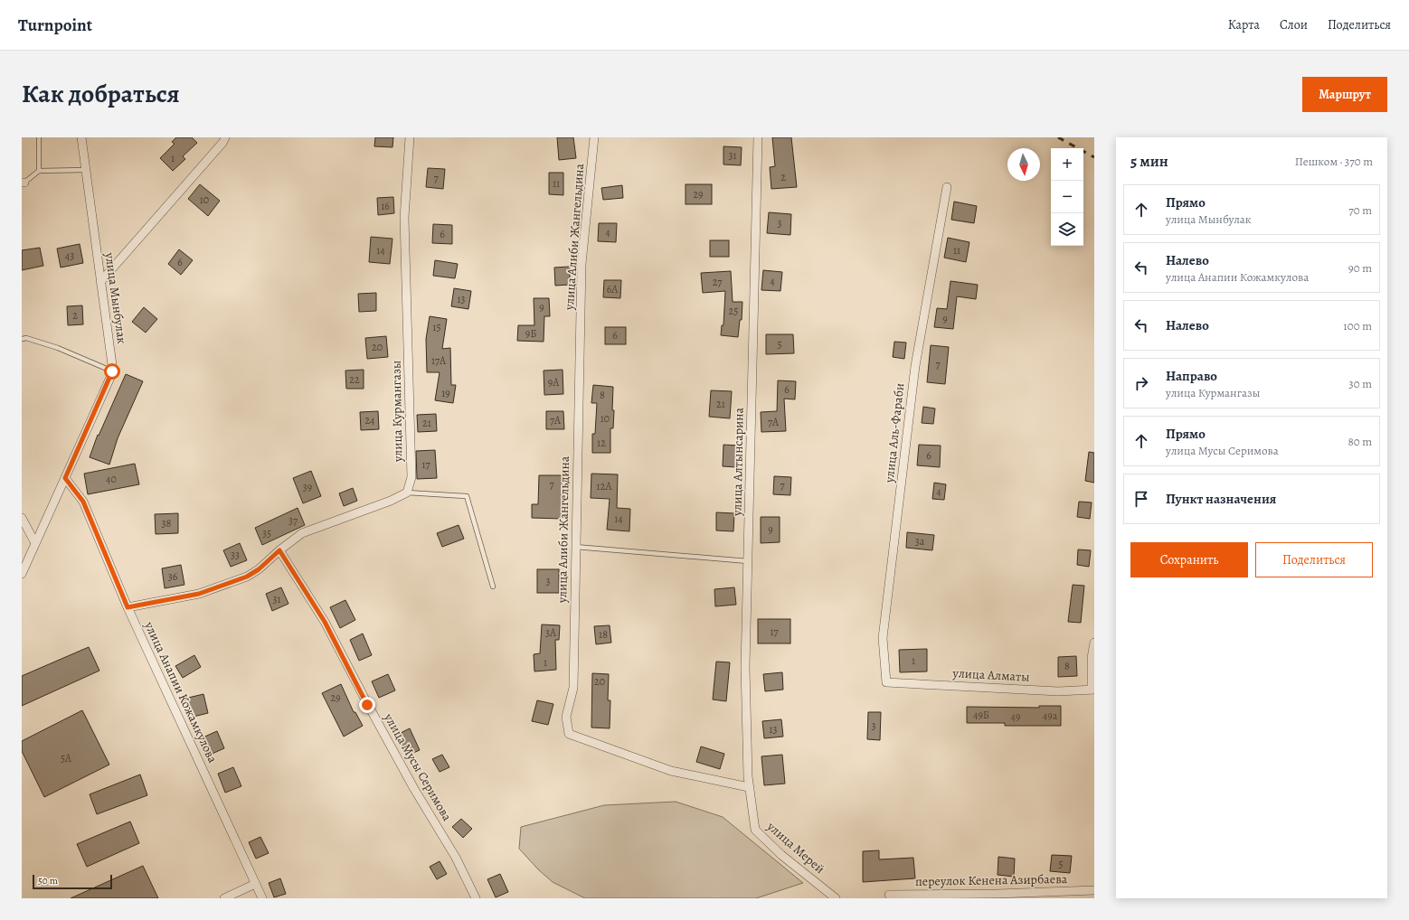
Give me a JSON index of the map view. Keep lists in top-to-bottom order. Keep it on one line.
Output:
{"streets":{"street":["улица Алиби Жангельдина","улица Мынбулак","улица Курмангазы","улица Аль-Фараби","улица Алтынсарина","улица Алматы","улица Анапии Кожамкулова","улица Мусы Серимова","улица Мерей","переулок Кенена Азирбаева"]},"crossings":[["улица Алиби Жангельдина","улица Алтынсарина"],["улица Алиби Жангельдина","улица Мерей"],["улица Аль-Фараби","улица Алматы"],["улица Алтынсарина","улица Мерей"]],"house_numbers":["31","1","2","7","11","29","10","16","3","4","6","14","11","43","6","4","27","6А","13","9","25","2","9","15","9Б","6","5","20","17А","7","22","9А","6","19","8","21","10","24","7А","7А","21","12","6","17","40","7","7","12А","39","4","14","37","38","9","35","3а","33","36","3","31","17","3А","18","1","1","8","20","29","49Б","49а","49","3","13","5А","5"],"scale_bar":"50 m","north":"bottom","page":{"header":"Turnpoint","nav":["Карта","Слои","Поделиться"],"title":"Как добраться","buttons":["Маршрут",["Сохранить","Поделиться"]],"heading":["5 мин","Пешком · 370 m"],"map_buttons":["+","−"],"list":[["Прямо","улица Мынбулак","70 m"],["Налево","улица Анапии Кожамкулова","90 m"],["Налево","100 m"],["Направо","улица Курмангазы","30 m"],["Прямо","улица Мусы Серимова","80 m"],"Пункт назначения"],"scale":"50 m"}}
